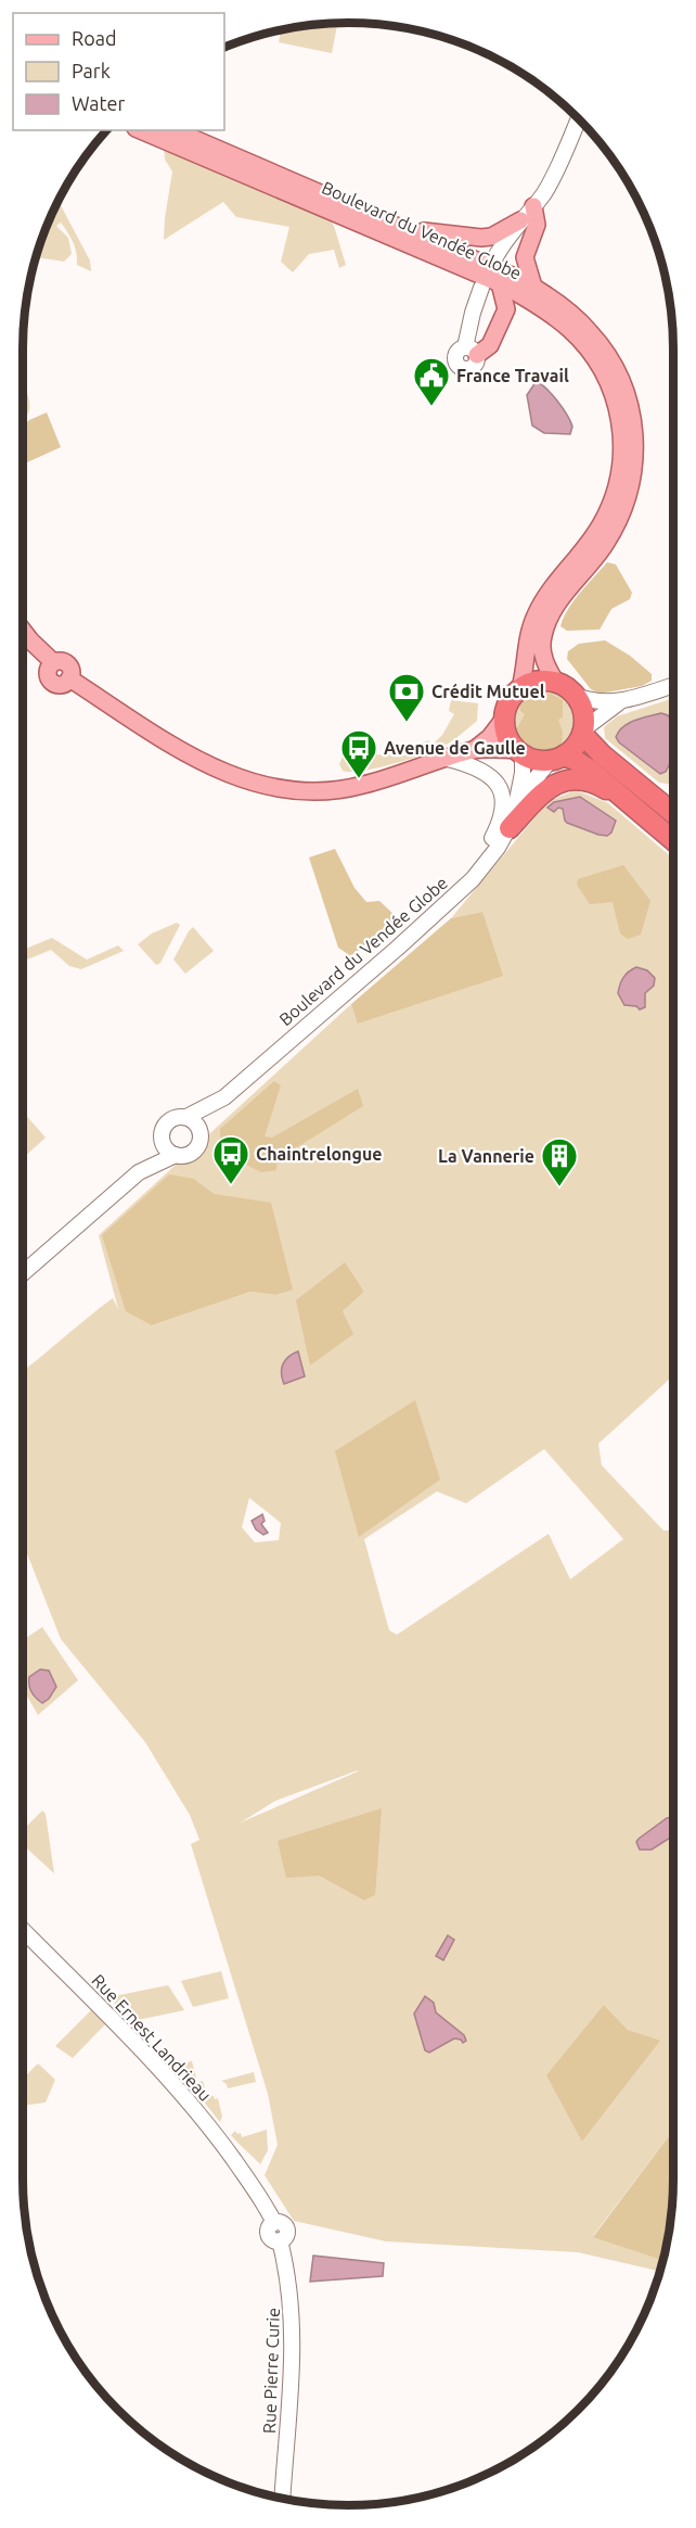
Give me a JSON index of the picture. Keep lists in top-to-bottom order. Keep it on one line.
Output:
{"streets":{"main road":["Boulevard du Vendée Globe","Rue Ernest Landrieau","Rue Pierre Curie"]},"crossings":[["Rue Ernest Landrieau","Rue Pierre Curie"]],"places":{"public building":["France Travail"],"bank":["Crédit Mutuel"],"bus stop":["Avenue de Gaulle","Chaintrelongue"],"building":["La Vannerie"]},"legend":["Road","Park","Water"]}
